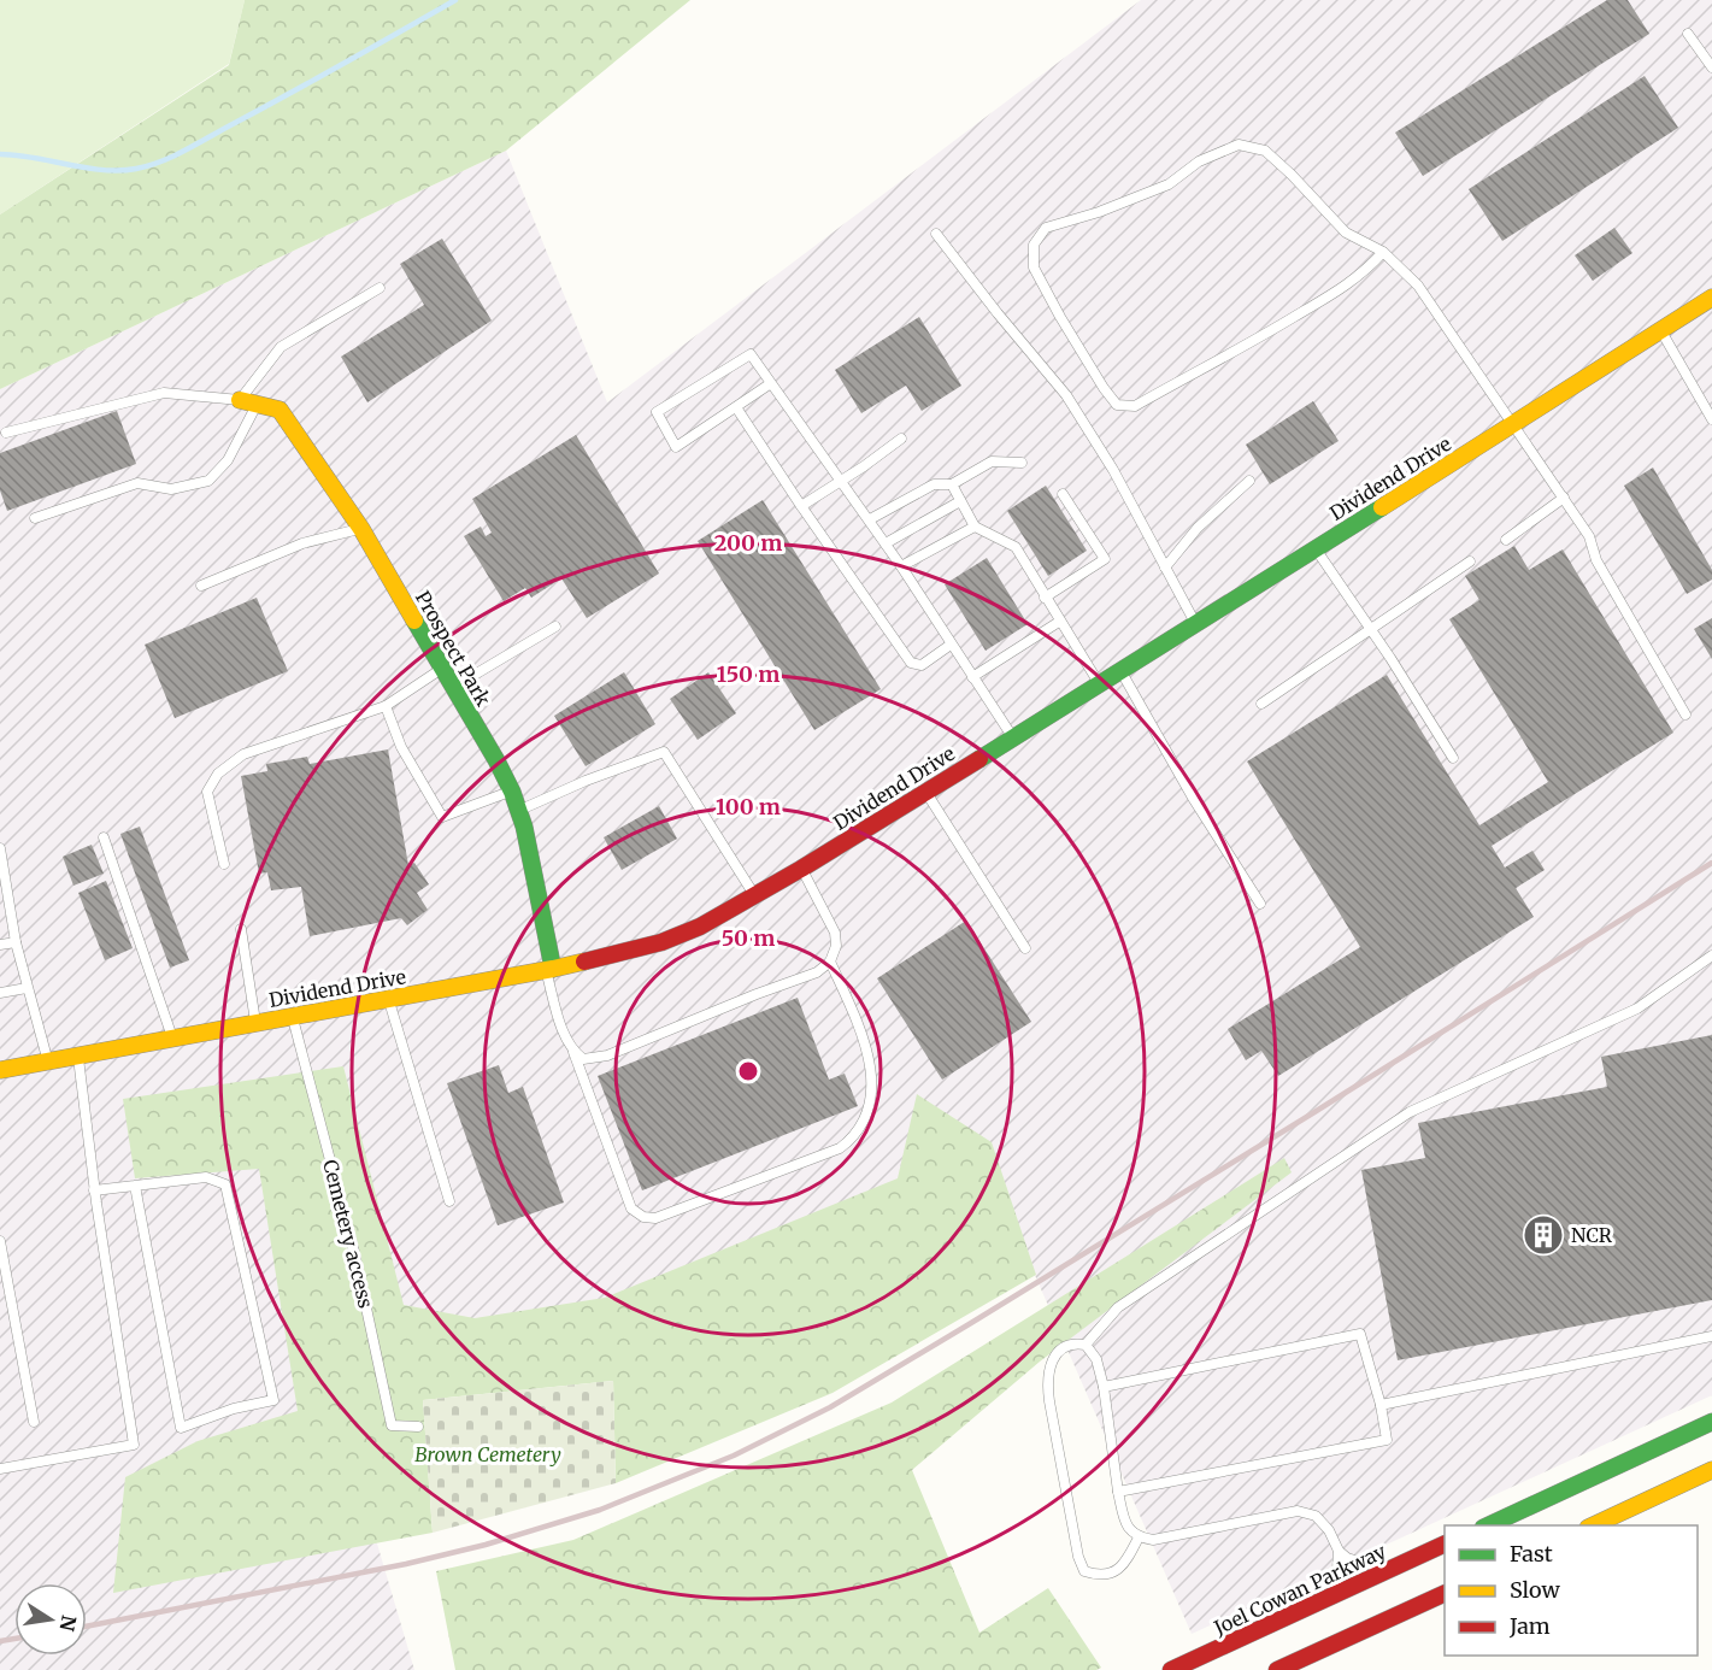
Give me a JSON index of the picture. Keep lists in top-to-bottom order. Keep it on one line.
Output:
{"streets":{"street":["Dividend Drive","Prospect Park","Joel Cowan Parkway"],"lane":["Cemetery access"]},"crossings":[["Dividend Drive","Prospect Park"],["Dividend Drive","Cemetery access"]],"parks":["Brown Cemetery"],"places":{"building":["NCR"]},"legend":["Fast","Slow","Jam"],"north":"right","rings":["200 m","150 m","100 m","50 m"]}
